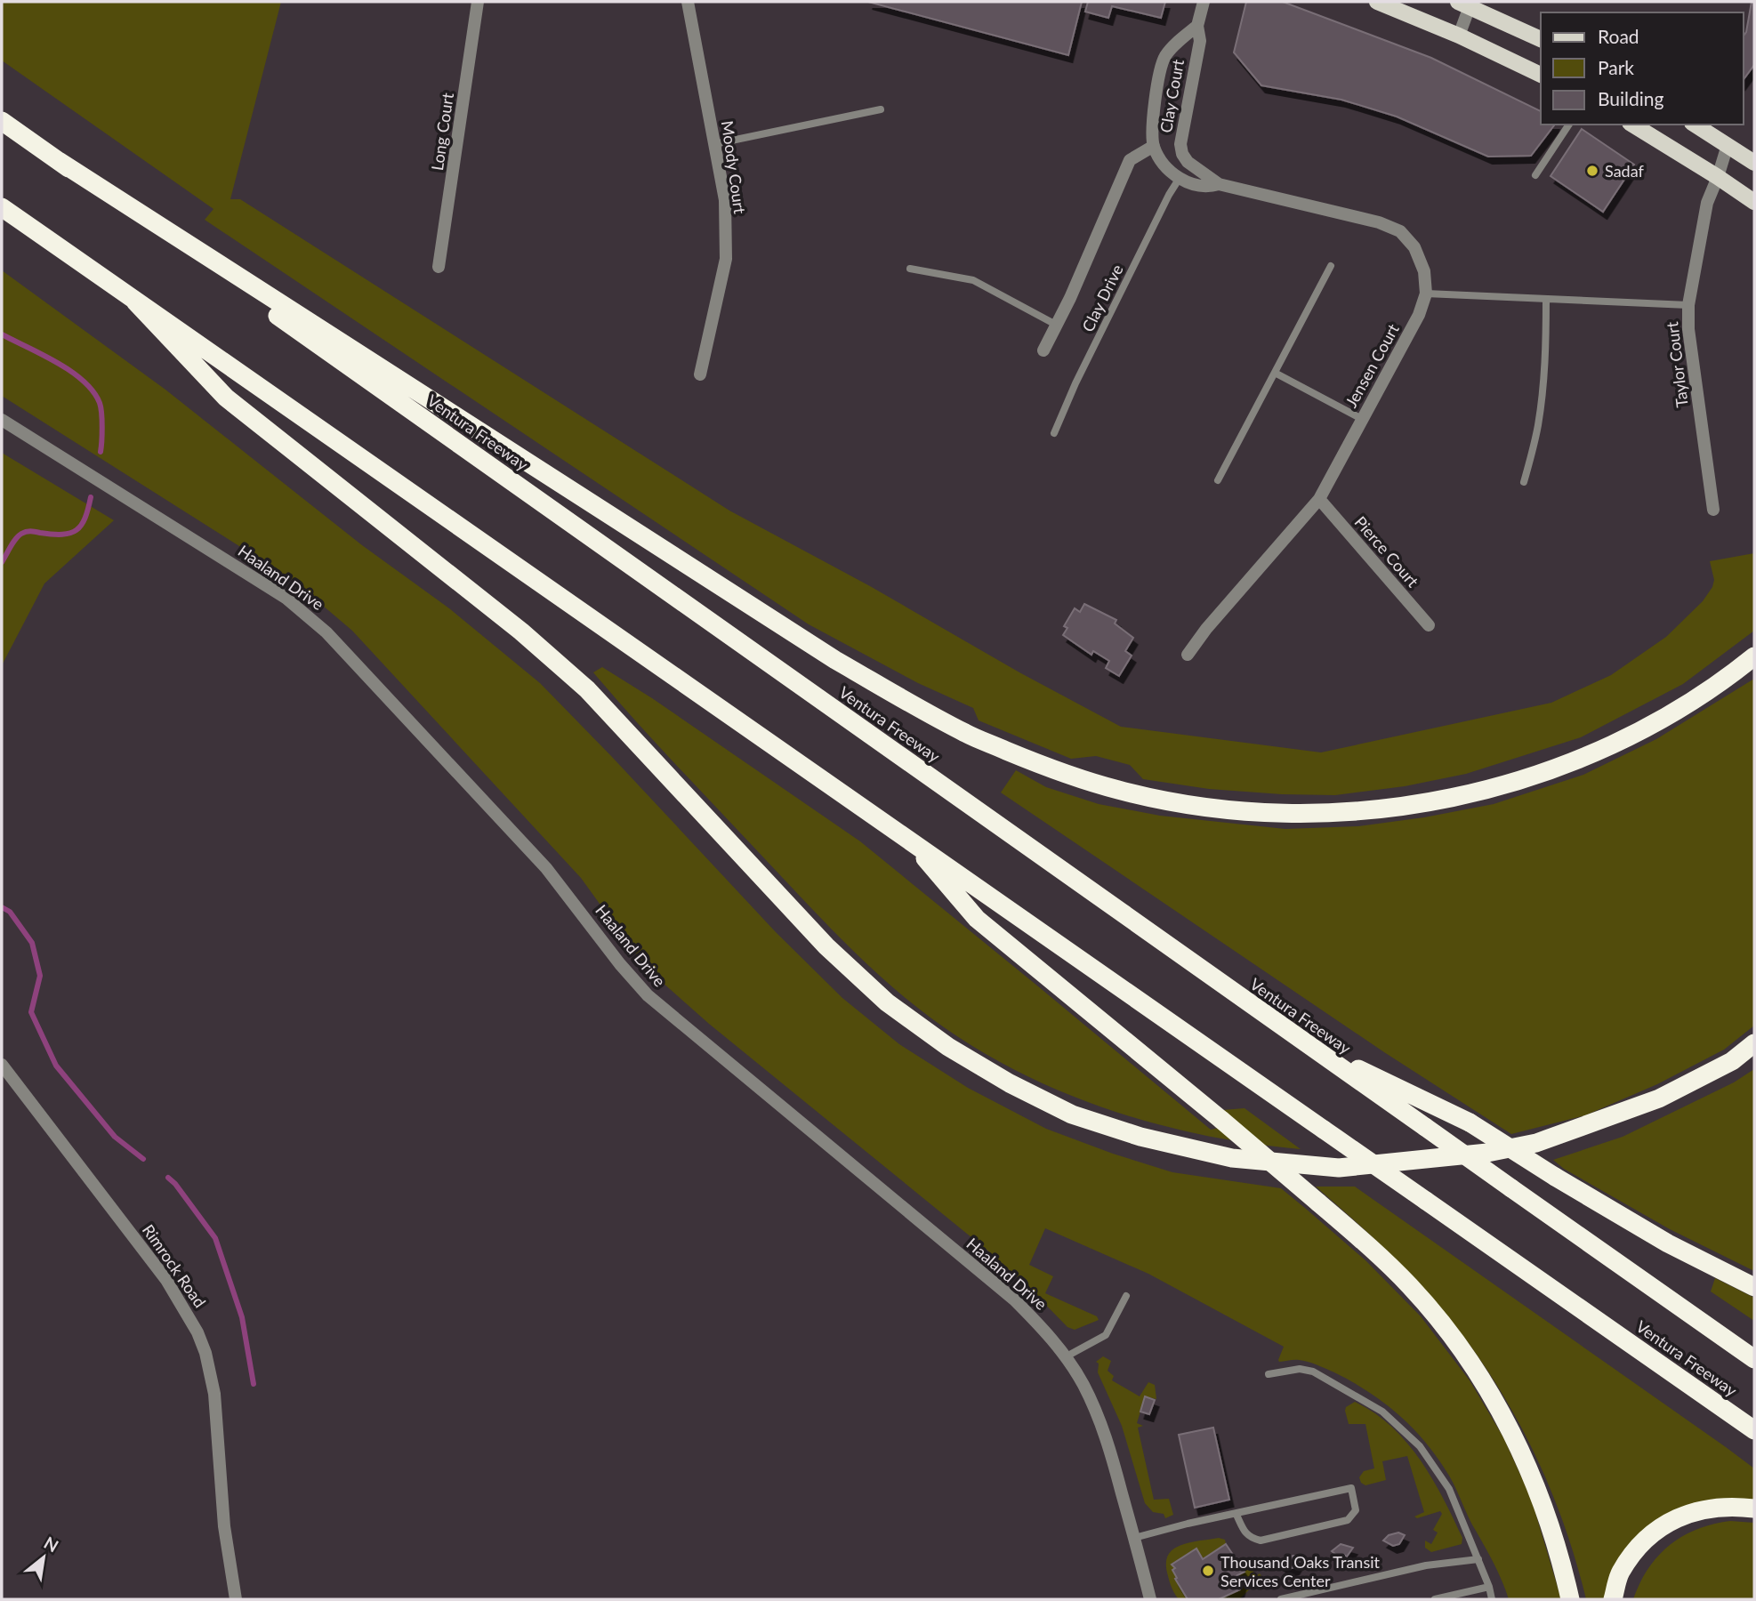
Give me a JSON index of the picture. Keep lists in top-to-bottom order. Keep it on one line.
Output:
{"streets":{"highway":["Ventura Freeway"],"street":["Clay Court","Long Court","Moody Court","Taylor Court","Jensen Court","Pierce Court","Haaland Drive","Rimrock Road"],"lane":["Clay Drive"]},"crossings":[["Clay Court","Clay Drive"],["Jensen Court","Pierce Court"]],"places":["Sadaf","Thousand Oaks Transit Services Center"],"legend":["Road","Park","Building"],"north":"top right"}
